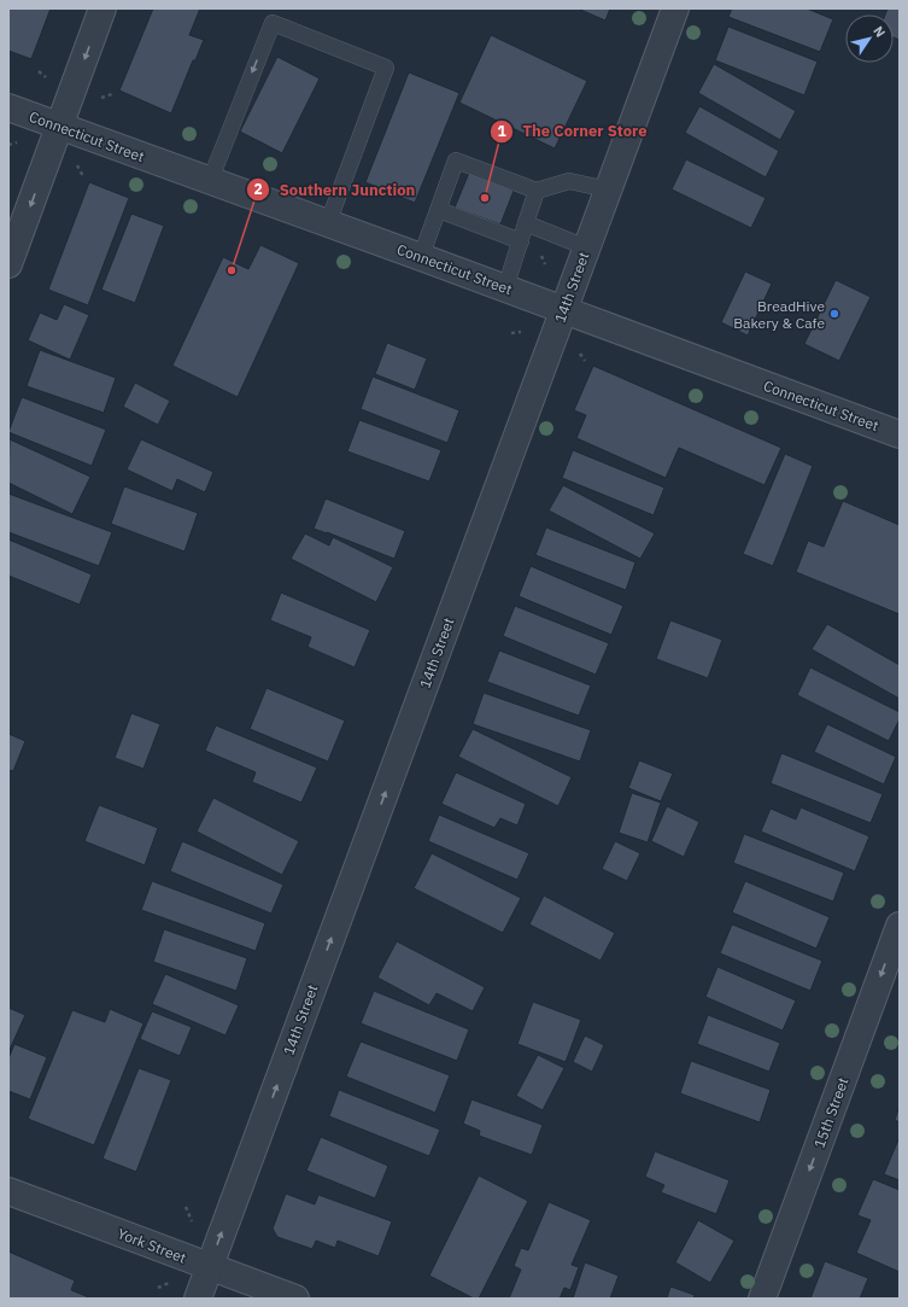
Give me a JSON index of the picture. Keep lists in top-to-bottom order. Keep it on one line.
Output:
{"streets":{"street":["Connecticut Street","14th Street","15th Street","York Street"]},"crossings":[["Connecticut Street","14th Street"],["14th Street","York Street"]],"one_way":["14th Street","15th Street"],"places":["The Corner Store","Southern Junction","BreadHive Bakery & Cafe"],"north":"top right"}
